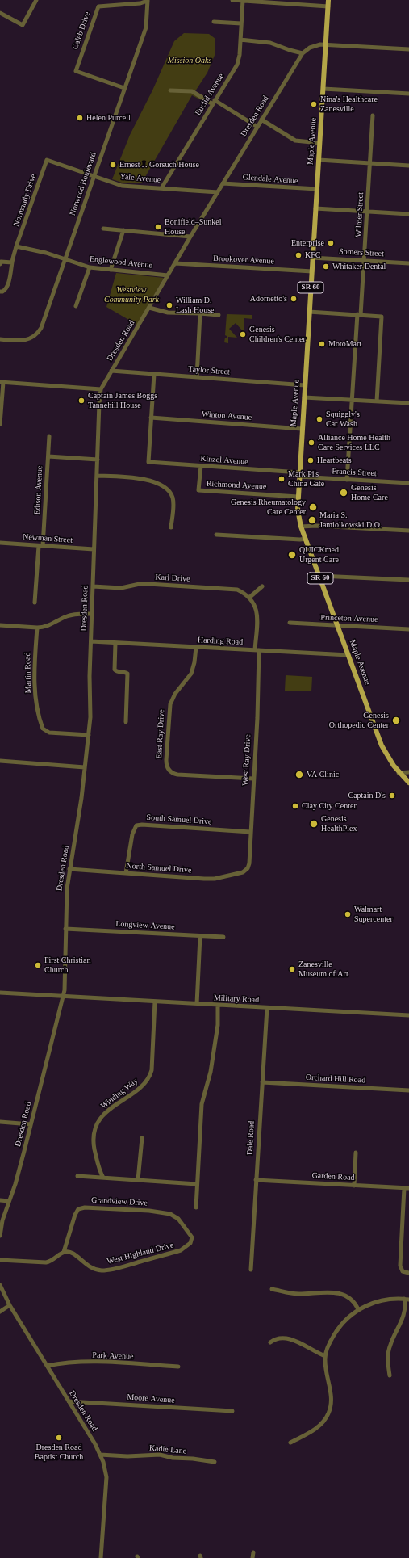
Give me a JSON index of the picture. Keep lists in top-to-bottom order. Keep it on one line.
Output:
{"streets":{"main road":["Maple Avenue","SR 60"],"street":["Caleb Drive","Euclid Avenue","Dresden Road","Yale Avenue","Glendale Avenue","Norwood Boulevard","Normandy Drive","Wilmer Street","Somers Street","Brookover Avenue","Englewood Avenue","Taylor Street","Winton Avenue","Kinzel Avenue","Francis Street","Richmond Avenue","Edison Avenue","Newman Street","Karl Drive","Princeton Avenue","Harding Road","Martin Road","East Ray Drive","West Ray Drive","South Samuel Drive","North Samuel Drive","Longview Avenue","Military Road","Orchard Hill Road","Winding Way","Dale Road","Garden Road","Grandview Drive","West Highland Drive","Park Avenue","Moore Avenue","Kadie Lane"]},"crossings":[["Caleb Drive","Norwood Boulevard"],["Euclid Avenue","Yale Avenue"],["Dresden Road","Maple Avenue"],["Dresden Road","Yale Avenue"],["Dresden Road","Glendale Avenue"],["Dresden Road","Brookover Avenue"],["Dresden Road","Englewood Avenue"],["Dresden Road","Taylor Street"],["Dresden Road","Newman Street"],["Dresden Road","Karl Drive"],["Dresden Road","Harding Road"],["Dresden Road","Martin Road"],["Dresden Road","North Samuel Drive"],["Dresden Road","Longview Avenue"],["Dresden Road","Military Road"],["Dresden Road","Park Avenue"],["Dresden Road","Moore Avenue"],["Dresden Road","Kadie Lane"],["Maple Avenue","Glendale Avenue"],["Maple Avenue","Somers Street"],["Maple Avenue","Brookover Avenue"],["Maple Avenue","Taylor Street"],["Maple Avenue","Winton Avenue"],["Maple Avenue","Kinzel Avenue"],["Maple Avenue","Francis Street"],["Maple Avenue","Richmond Avenue"],["Maple Avenue","Princeton Avenue"],["Maple Avenue","Harding Road"],["Yale Avenue","Norwood Boulevard"],["Yale Avenue","Normandy Drive"],["Norwood Boulevard","Englewood Avenue"],["Normandy Drive","Englewood Avenue"],["Wilmer Street","Somers Street"],["Wilmer Street","Francis Street"],["Winton Avenue","Kinzel Avenue"],["Kinzel Avenue","Francis Street"],["Kinzel Avenue","Richmond Avenue"],["Edison Avenue","Newman Street"],["Harding Road","East Ray Drive"],["Harding Road","West Ray Drive"],["East Ray Drive","West Ray Drive"],["West Ray Drive","South Samuel Drive"],["West Ray Drive","North Samuel Drive"],["South Samuel Drive","North Samuel Drive"],["Military Road","Winding Way"],["Military Road","Dale Road"],["Orchard Hill Road","Dale Road"],["Dale Road","Garden Road"],["Grandview Drive","West Highland Drive"]],"parks":["Mission Oaks","Westview Community Park"],"places":["Nina's Healthcare Zanesville","Helen Purcell","Ernest J. Gorsuch House","Bonifield–Sunkel House","Enterprise","KFC","Whitaker Dental","Adornetto's","William D. Lash House","Genesis Children's Center","MotoMart","Captain James Boggs Tannehill House","Squiggly's Car Wash","Alliance Home Health Care Services LLC","Heartbeats","Mark Pi's China Gate","Genesis Home Care","Genesis Rheumatology Care Center","Maria S. Jamiolkowski D.O.","QUICKmed Urgent Care","Genesis Orthopedic Center","VA Clinic","Captain D's","Clay City Center","Genesis HealthPlex","Walmart Supercenter","First Christian Church","Zanesville Museum of Art","Dresden Road Baptist Church"]}
